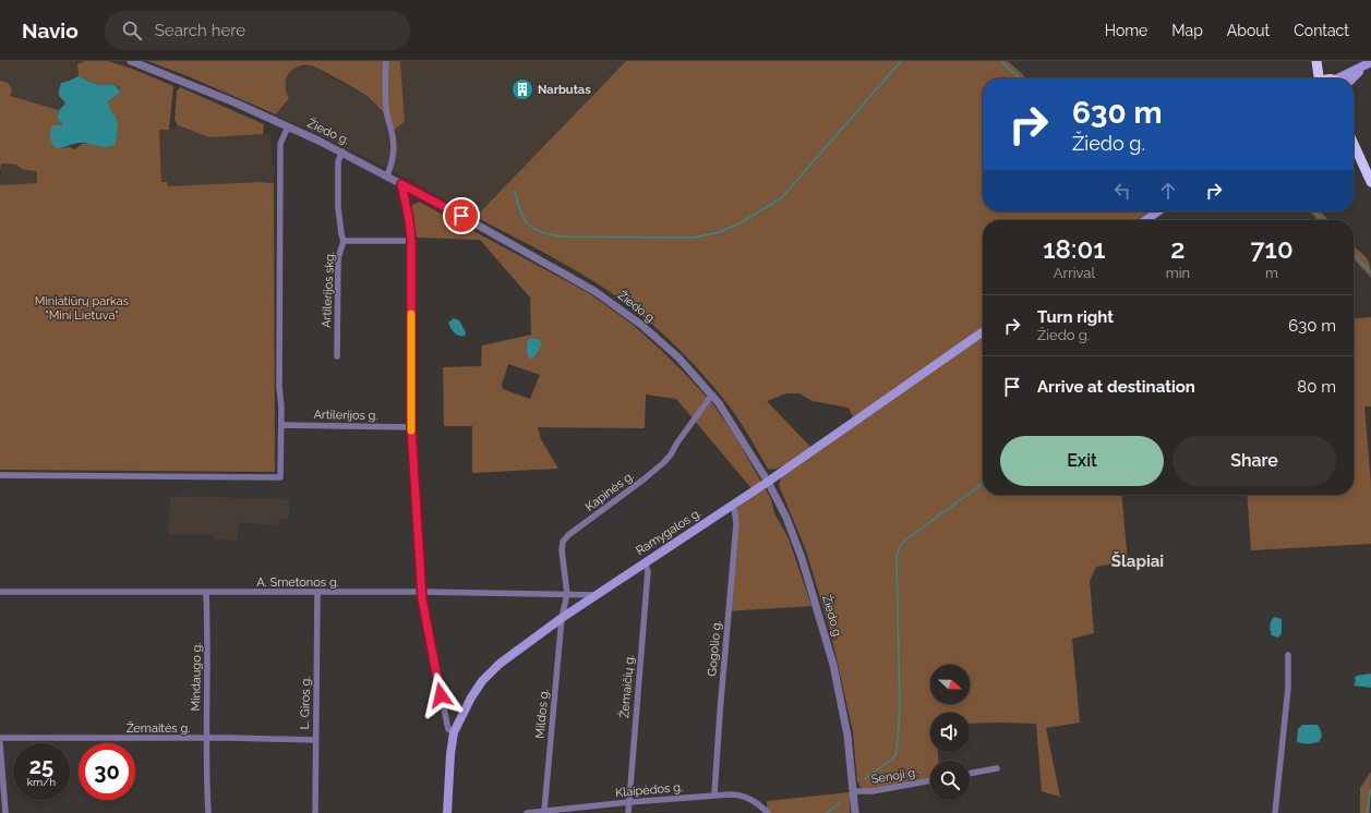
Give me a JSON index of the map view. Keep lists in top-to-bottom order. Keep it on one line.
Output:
{"streets":{"main road":["Ramygalos g."],"street":["Žiedo g.","Artilerijos skg.","Artilerijos g.","Kapinės g.","A. Smetonos g.","Gogolio g.","Mindaugo g.","Žemaičių g.","L. Giros g.","Mildos g.","Žemaitės g.","Senoji g.","Klaipėdos g."]},"crossings":[["Žiedo g.","Kapinės g."],["Žiedo g.","Ramygalos g."],["Žiedo g.","Senoji g."],["Kapinės g.","Ramygalos g."],["Kapinės g.","A. Smetonos g."],["Kapinės g.","Mildos g."],["Ramygalos g.","A. Smetonos g."],["Ramygalos g.","Gogolio g."],["Ramygalos g.","Žemaičių g."],["Ramygalos g.","Mildos g."],["A. Smetonos g.","Mindaugo g."],["A. Smetonos g.","L. Giros g."],["Gogolio g.","Klaipėdos g."],["Mindaugo g.","Žemaitės g."],["Žemaičių g.","Klaipėdos g."],["L. Giros g.","Žemaitės g."],["Mildos g.","Klaipėdos g."]],"districts":["Šlapiai"],"parks":["Miniatiūrų parkas \"Mini Lietuva\""],"places":{"building":["Narbutas"]},"north":"right","page":{"header":"Navio","search":"Search here","nav":["Home","Map","About","Contact"],"turn":["630 m","Žiedo g."],"eta":["18:01","Arrival","2","min","710","m"],"list":[{"name":"Turn right","note":"Žiedo g.","value":"630 m"},{"name":"Arrive at destination","value":"80 m"}],"buttons":["Exit","Share"],"speed":"25 km/h","limit":"30"}}
